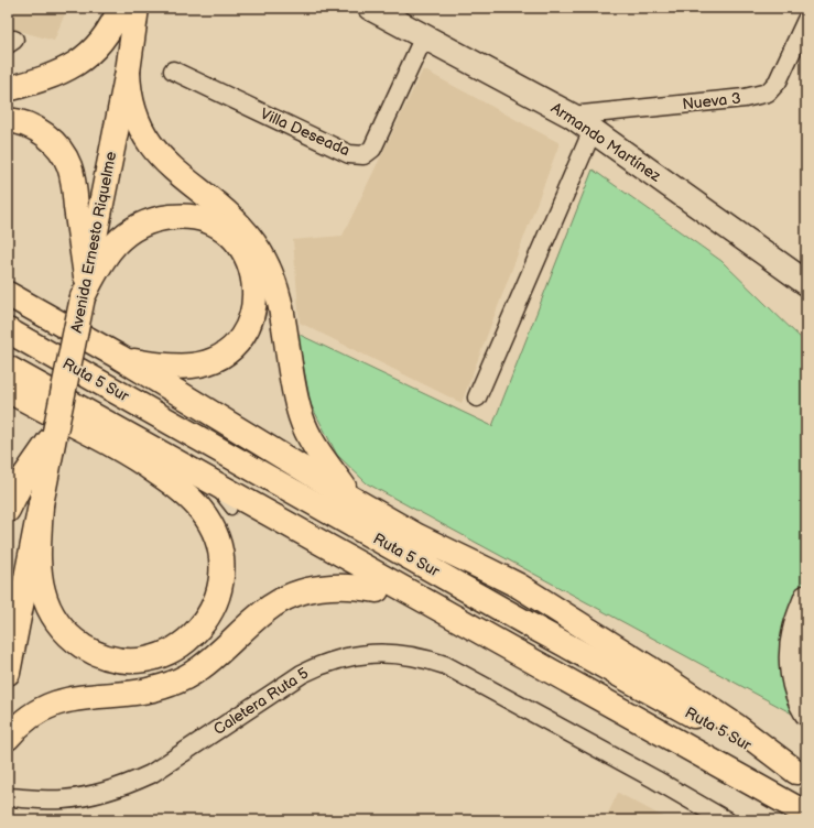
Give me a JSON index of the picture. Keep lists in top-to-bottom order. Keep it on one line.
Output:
{"streets":{"main road":["Armando Martínez","Avenida Ernesto Riquelme","Ruta 5 Sur"],"street":["Nueva 3","Villa Deseada","Caletera Ruta 5"]},"crossings":[["Nueva 3","Armando Martínez"],["Villa Deseada","Armando Martínez"]]}
